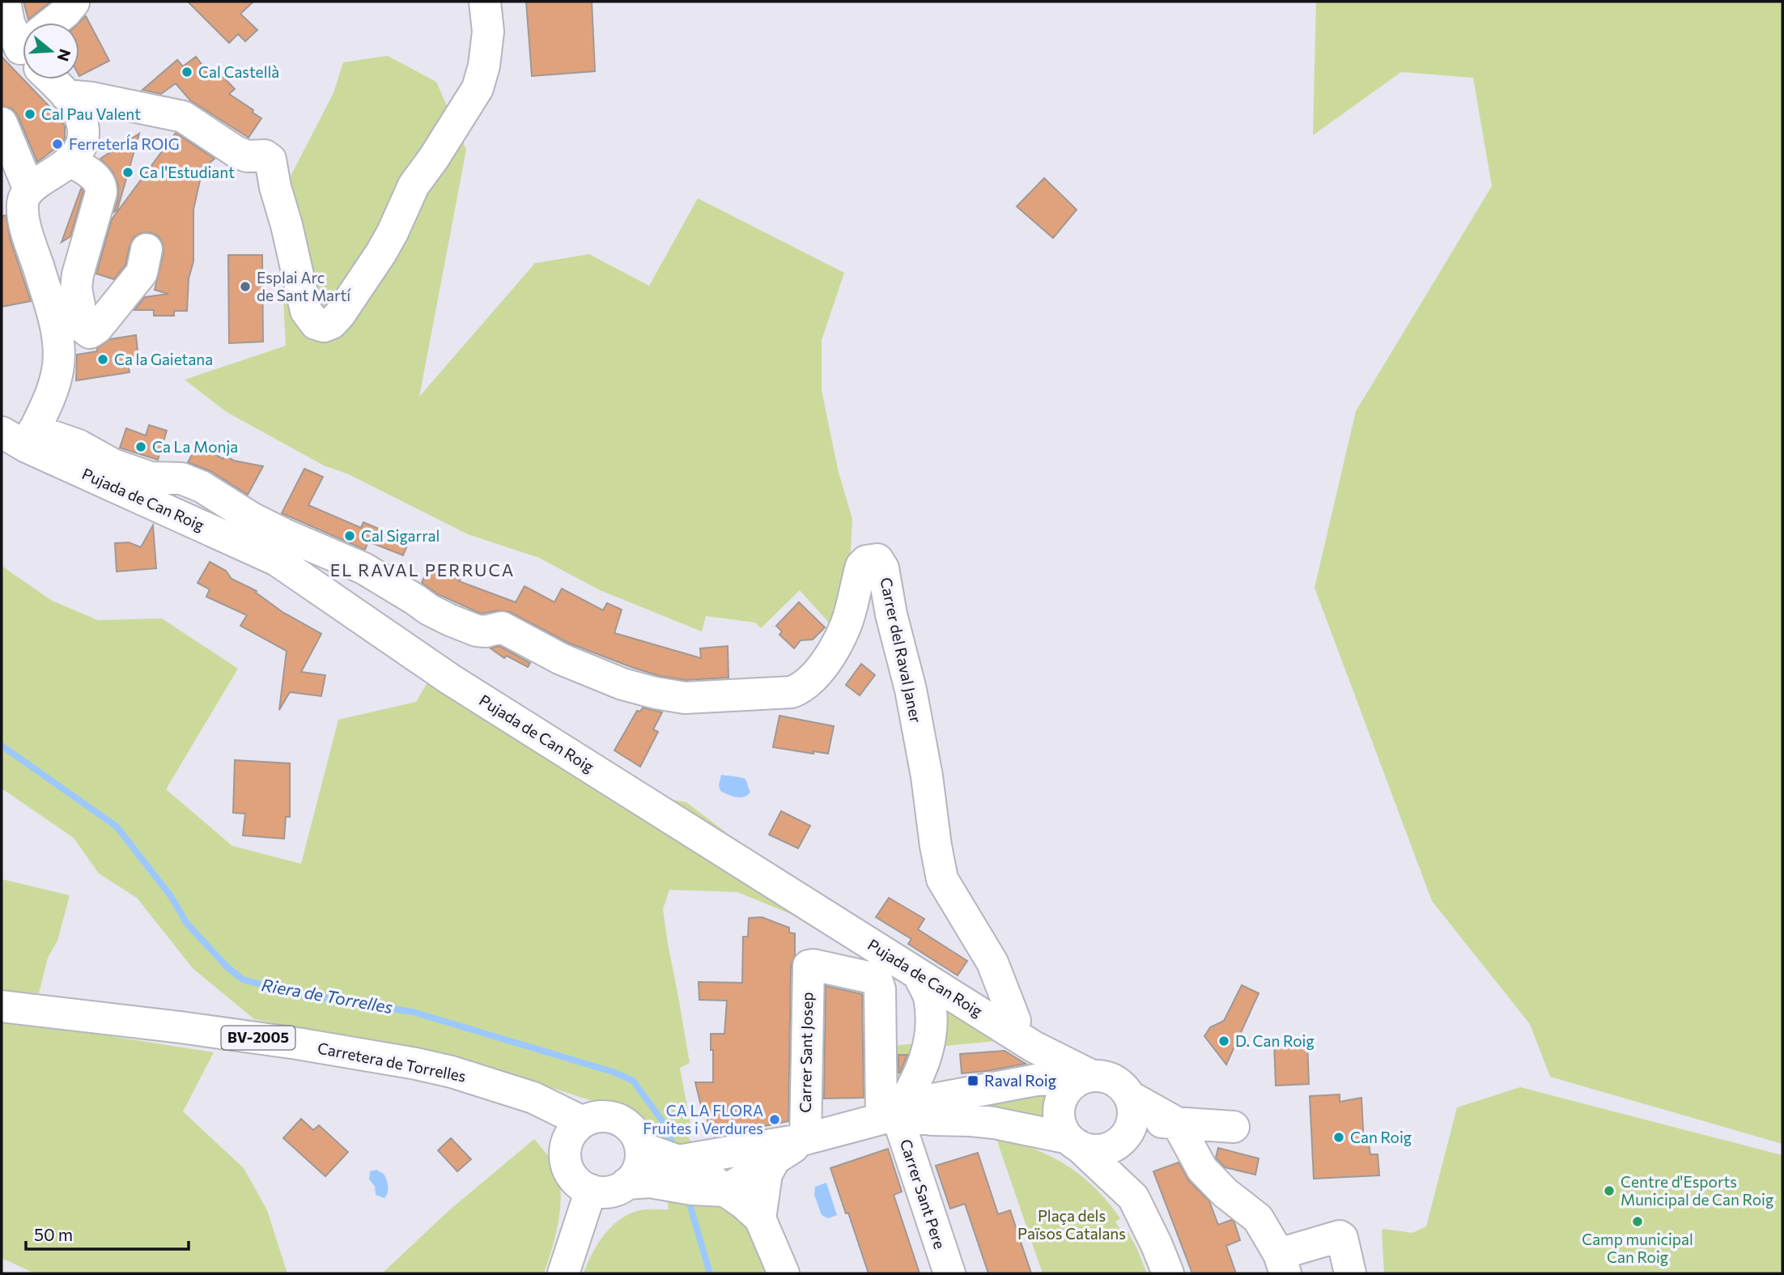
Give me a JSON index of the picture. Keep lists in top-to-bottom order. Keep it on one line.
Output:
{"streets":{"street":["Pujada de Can Roig","Carrer del Raval Janer","BV-2005","Carrer Sant Josep","Carretera de Torrelles","Carrer Sant Pere"]},"crossings":[["Pujada de Can Roig","Carrer del Raval Janer"],["Carrer Sant Josep","Carrer Sant Pere"]],"districts":["EL RAVAL PERRUCA"],"water":["Riera de Torrelles"],"parks":["Plaça dels Països Catalans"],"places":{"other":["Cal Castellà","Cal Pau Valent","FerreterÍa ROIG","Ca l'Estudiant","Esplai Arc de Sant Martí","Ca la Gaietana","Ca La Monja","Cal Sigarral","D. Can Roig","CA LA FLORA Fruites i Verdures","Can Roig","Centre d'Esports Municipal de Can Roig","Camp municipal Can Roig"],"transit":["Raval Roig"]},"scale_bar":"50 m","north":"right"}
